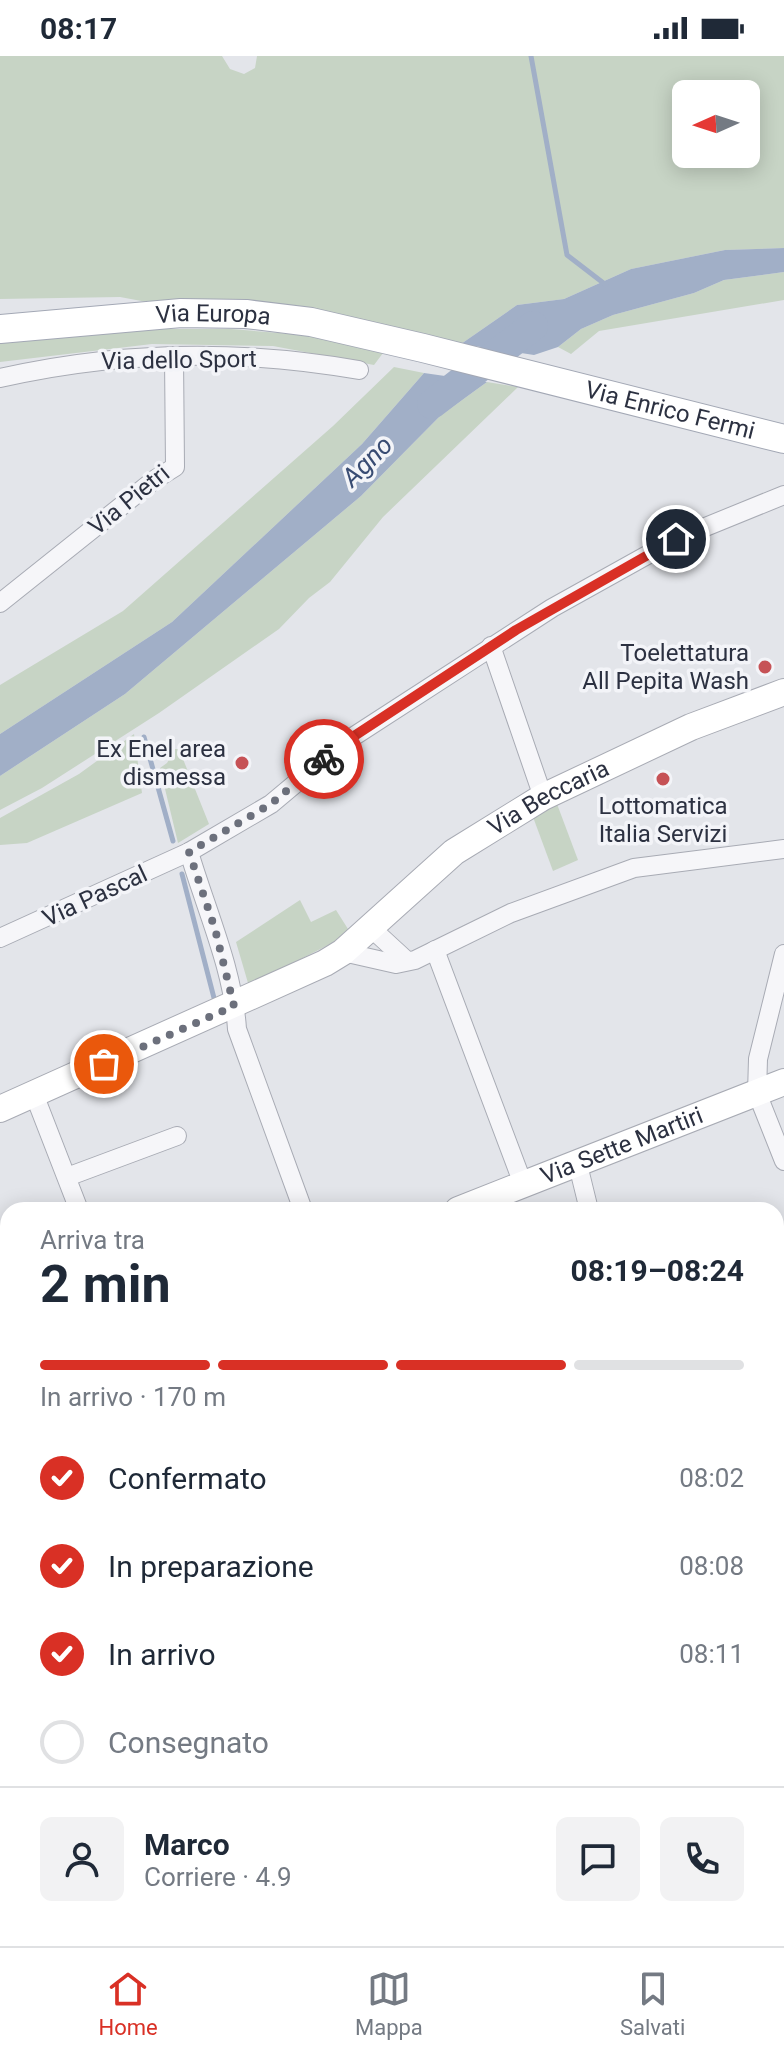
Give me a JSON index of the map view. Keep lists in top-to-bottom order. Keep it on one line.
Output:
{"streets":{"main road":["Via Europa","Via Enrico Fermi"],"street":["Via dello Sport","Via Pietri","Via Beccaria","Via Pascal","Via Sette Martiri"]},"crossings":[["Via Europa","Via Enrico Fermi"],["Via dello Sport","Via Pietri"]],"water":["Agno"],"places":["Toelettatura All Pepita Wash","Ex Enel area dismessa","Lottomatica Italia Servizi"],"north":"left","page":{"status":"08:17","heading":["2 min","Arriva tra","08:19–08:24"],"panel":["Marco","Corriere · 4.9"],"bar":"In arrivo · 170 m","list":[["Confermato","08:02"],["In preparazione","08:08"],["In arrivo","08:11"],"Consegnato"],"tabs":["Home","Mappa","Salvati"]}}
